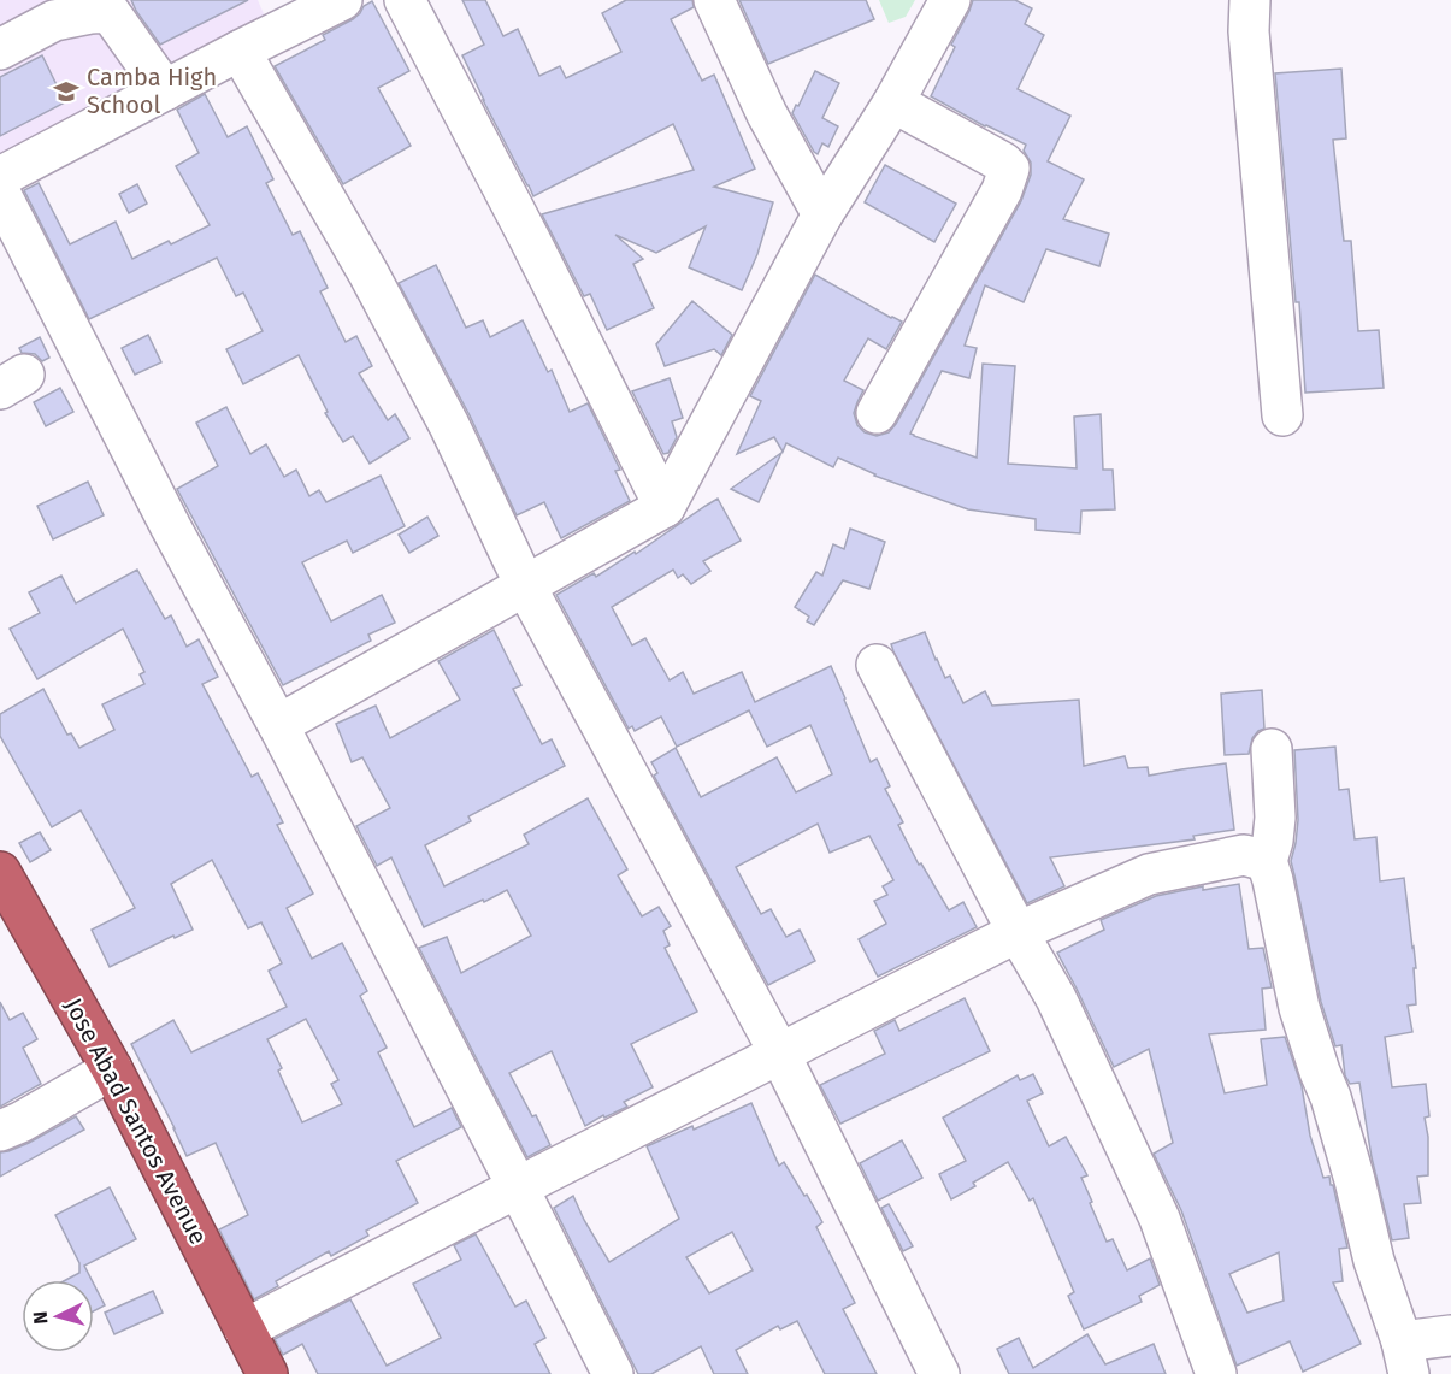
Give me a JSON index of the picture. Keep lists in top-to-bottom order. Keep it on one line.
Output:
{"streets":{"highway":["Jose Abad Santos Avenue"]},"places":{"school or university":["Camba High School"]},"north":"left"}
